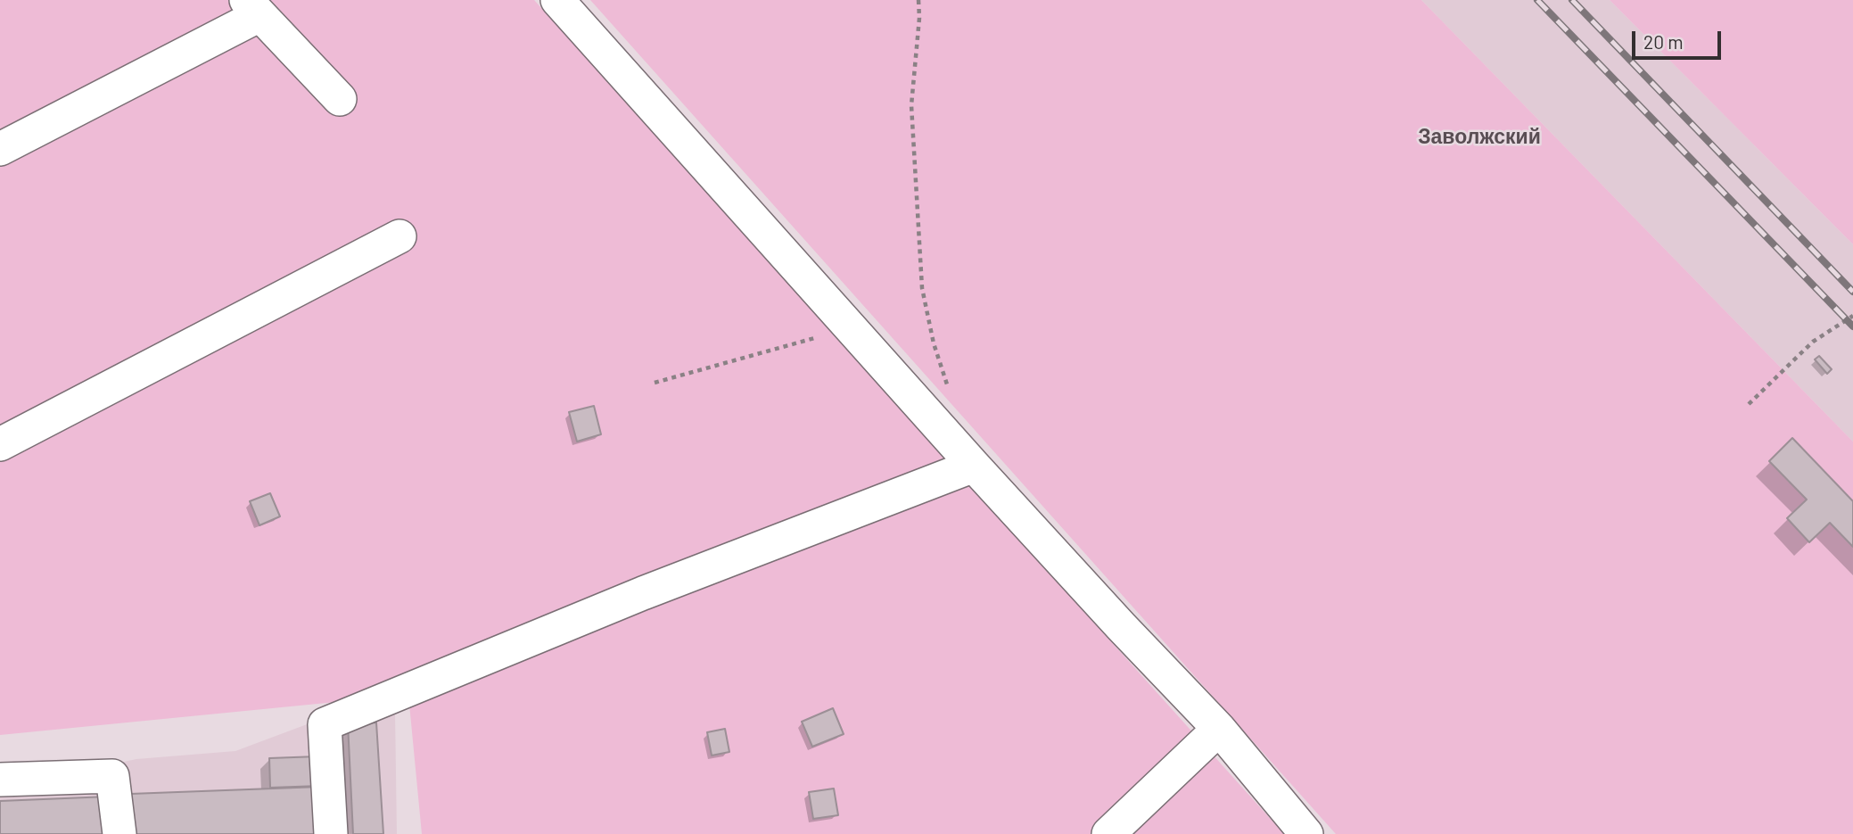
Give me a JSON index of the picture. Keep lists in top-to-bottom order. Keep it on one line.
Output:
{"districts":["Заволжский"],"scale_bar":"20 m"}
